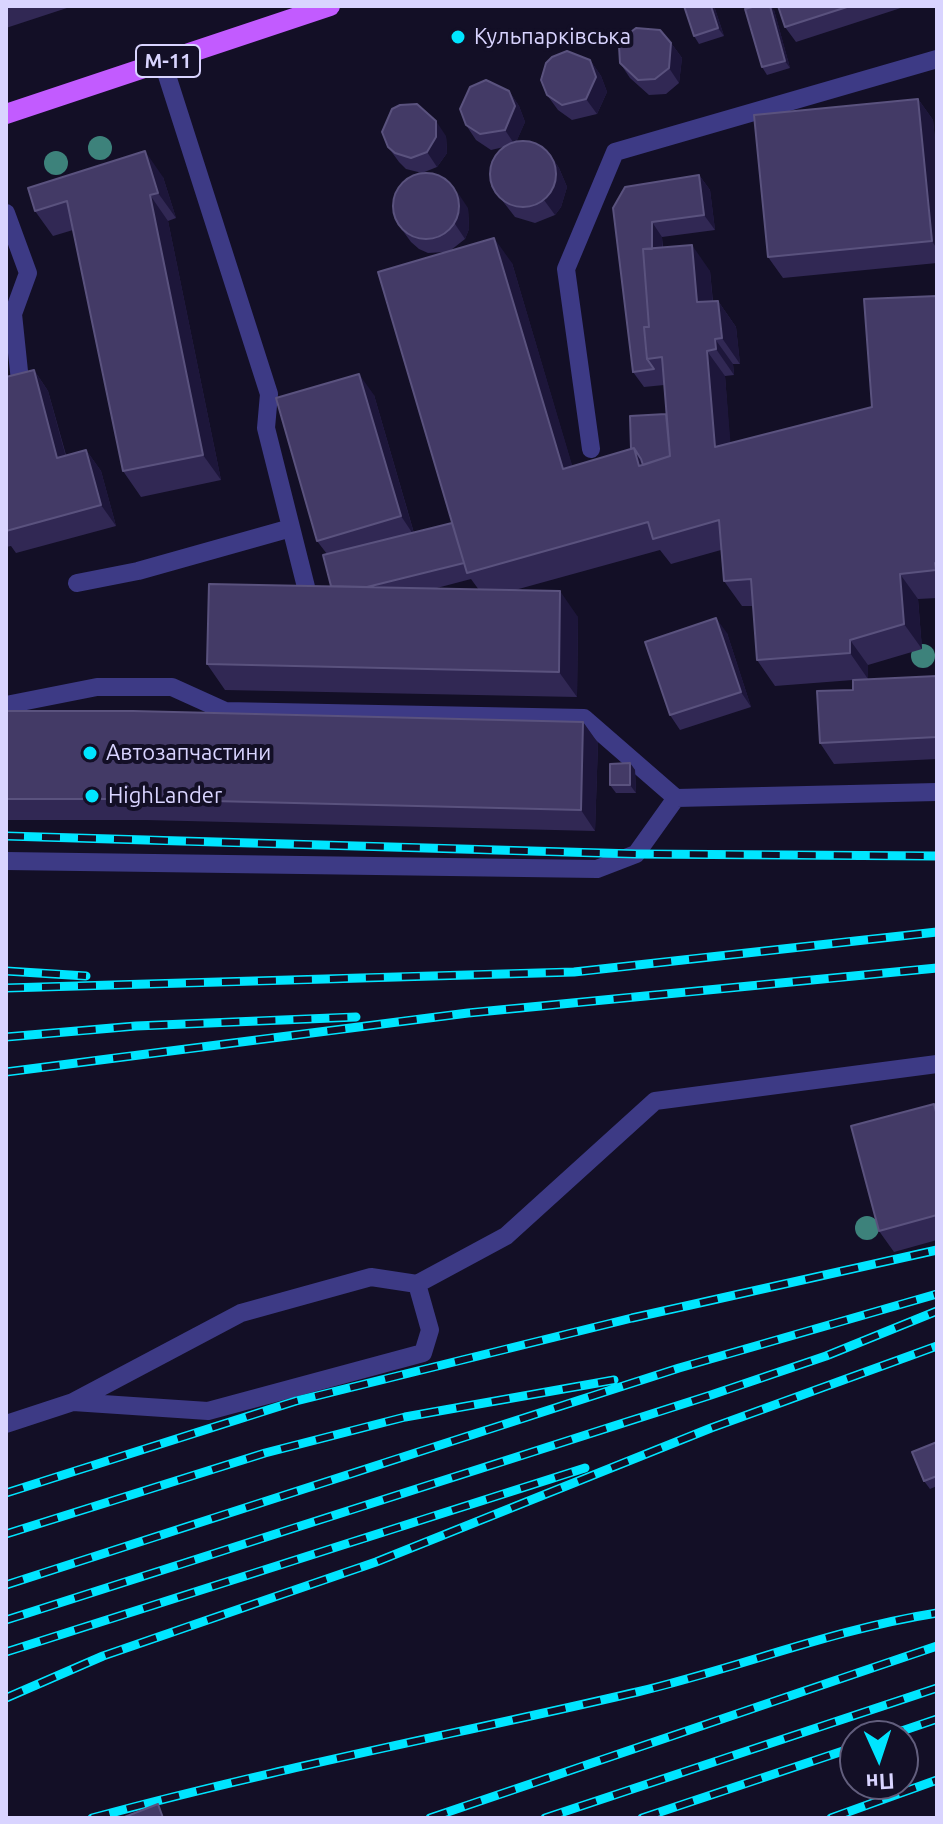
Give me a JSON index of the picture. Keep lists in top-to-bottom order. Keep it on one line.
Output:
{"streets":{"main road":["М-11"]},"places":["Кульпарківська","Автозапчастини","HighLander"],"north":"bottom"}
